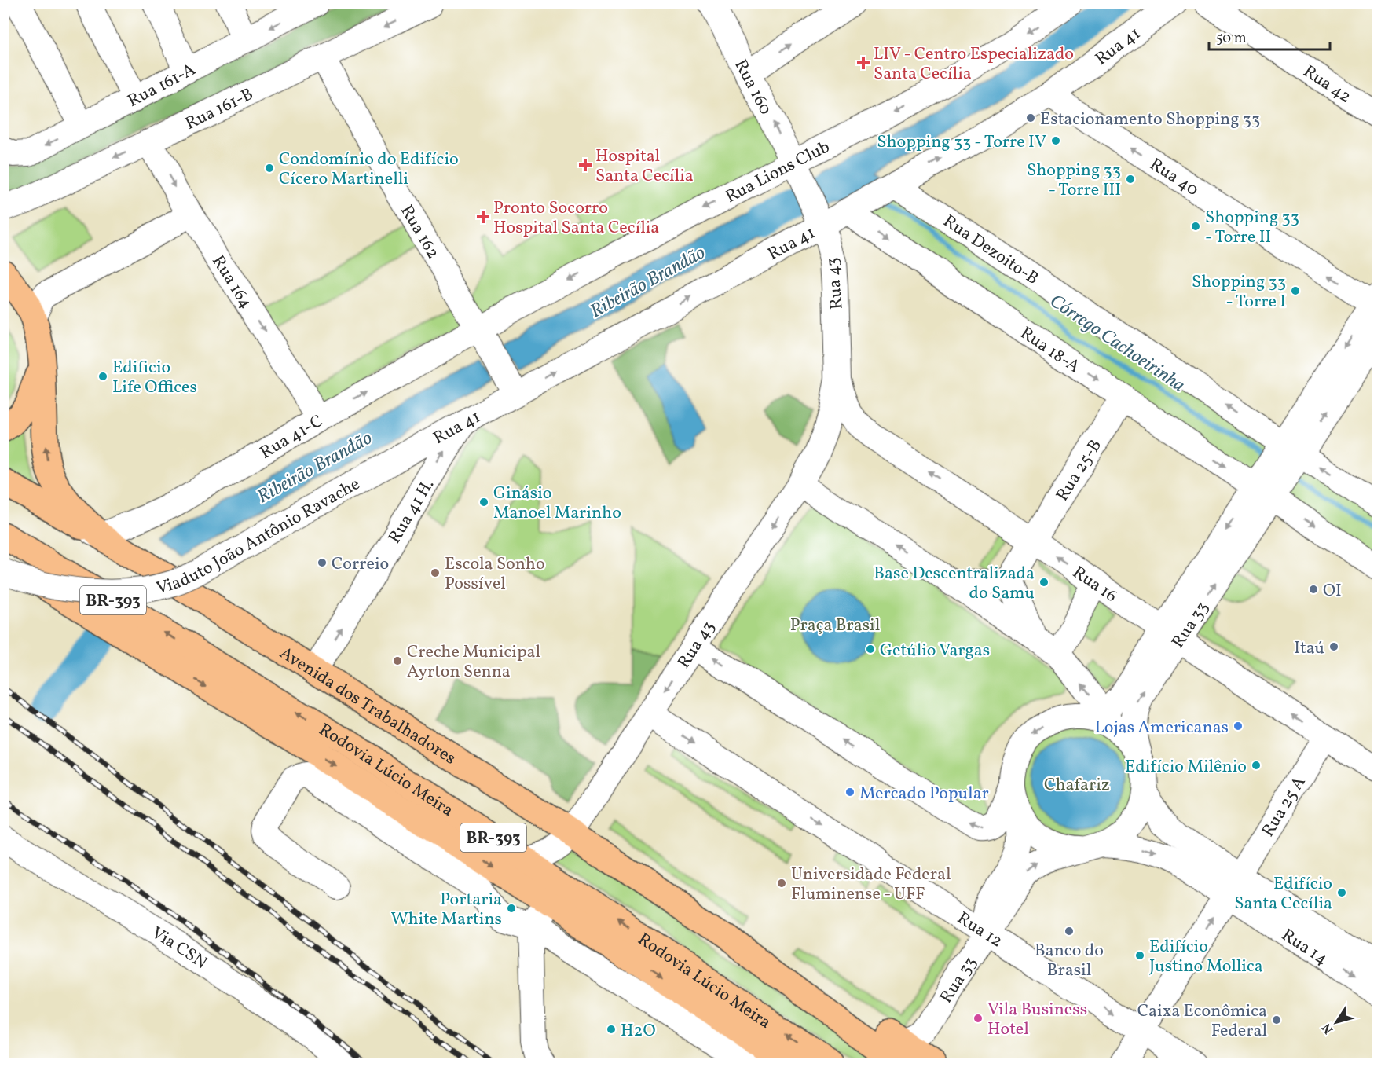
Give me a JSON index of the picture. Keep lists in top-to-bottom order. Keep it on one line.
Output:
{"streets":{"main road":["BR-393","Avenida dos Trabalhadores","Rodovia Lúcio Meira"],"street":["Rua 41","Rua 42","Rua 161-A","Rua 160","Rua 161-B","Rua Lions Club","Rua 40","Rua 162","Rua Dezoito-B","Rua 164","Rua 43","Rua 18-A","Rua 41-C","Rua 25-B","Rua 41 H.","Viaduto João Antônio Ravache","Rua 16","Rua 33","Rua 25 A","Rua 12","Rua 14","Via CSN"]},"crossings":[["Rua 41","Rua 160"],["Rua 41","Rua 40"],["Rua 41","Rua 162"],["Rua 41","Rua Dezoito-B"],["Rua 41","Rua 43"],["Rua 41","Rua 18-A"],["Rua 41","Rua 41 H."],["Rua 41","Viaduto João Antônio Ravache"],["Rua 160","Rua Lions Club"],["Rua 160","Rua 43"],["Rua 160","Rua 18-A"],["Rua 161-B","Rua 162"],["Rua 161-B","Rua 164"],["Rua Lions Club","Rua 162"],["Rua Lions Club","Rua 41-C"],["Rua 162","Rua 41-C"],["Rua Dezoito-B","Rua 33"],["Rua 164","Rua 41-C"],["Rua 43","Rua 18-A"],["Rua 43","Rua 16"],["Rua 43","Avenida dos Trabalhadores"],["Rua 43","Rodovia Lúcio Meira"],["Rua 43","Rua 12"],["Rua 18-A","Rua 25-B"],["Rua 18-A","Rua 33"],["Rua 41-C","Avenida dos Trabalhadores"],["Rua 25-B","Rua 16"],["Rua 41 H.","Avenida dos Trabalhadores"],["Rua 16","Rua 33"],["Rua 16","Rua 25 A"],["Rua 33","Avenida dos Trabalhadores"],["Rua 33","Rua 12"],["Rua 33","Rua 14"],["Rua 25 A","Rua 12"],["Rua 25 A","Rua 14"]],"one_way":["Rua 41","Rua 160","Rua Lions Club","Rua 40","Rua Dezoito-B","Rua 164","Rua 18-A","Rua 41-C","Rua 41 H.","Rua 25 A","Rua 12"],"water":["Ribeirão Brandão","Córrego Cachoeirinha"],"parks":["Praça Brasil","Chafariz"],"places":{"health":["LIV - Centro Especializado Santa Cecília","Hospital Santa Cecília","Pronto Socorro Hospital Santa Cecília"],"other":["Estacionamento Shopping 33","Shopping 33 - Torre IV","Condomínio do Edifício Cícero Martinelli","Shopping 33 - Torre III","Shopping 33 - Torre II","Shopping 33 - Torre I","Edificio Life Offices","Ginásio Manoel Marinho","Correio","Escola Sonho Possível","Base Descentralizada do Samu","OI","Itaú","Getúlio Vargas","Creche Municipal Ayrton Senna","Lojas Americanas","Edifício Milênio","Mercado Popular","Universidade Federal Fluminense - UFF","Edifício Santa Cecília","Portaria White Martins","Banco do Brasil","Edifício Justino Mollica","Vila Business Hotel","Caixa Econômica Federal","H2O"]},"scale_bar":"50 m","north":"bottom left"}
